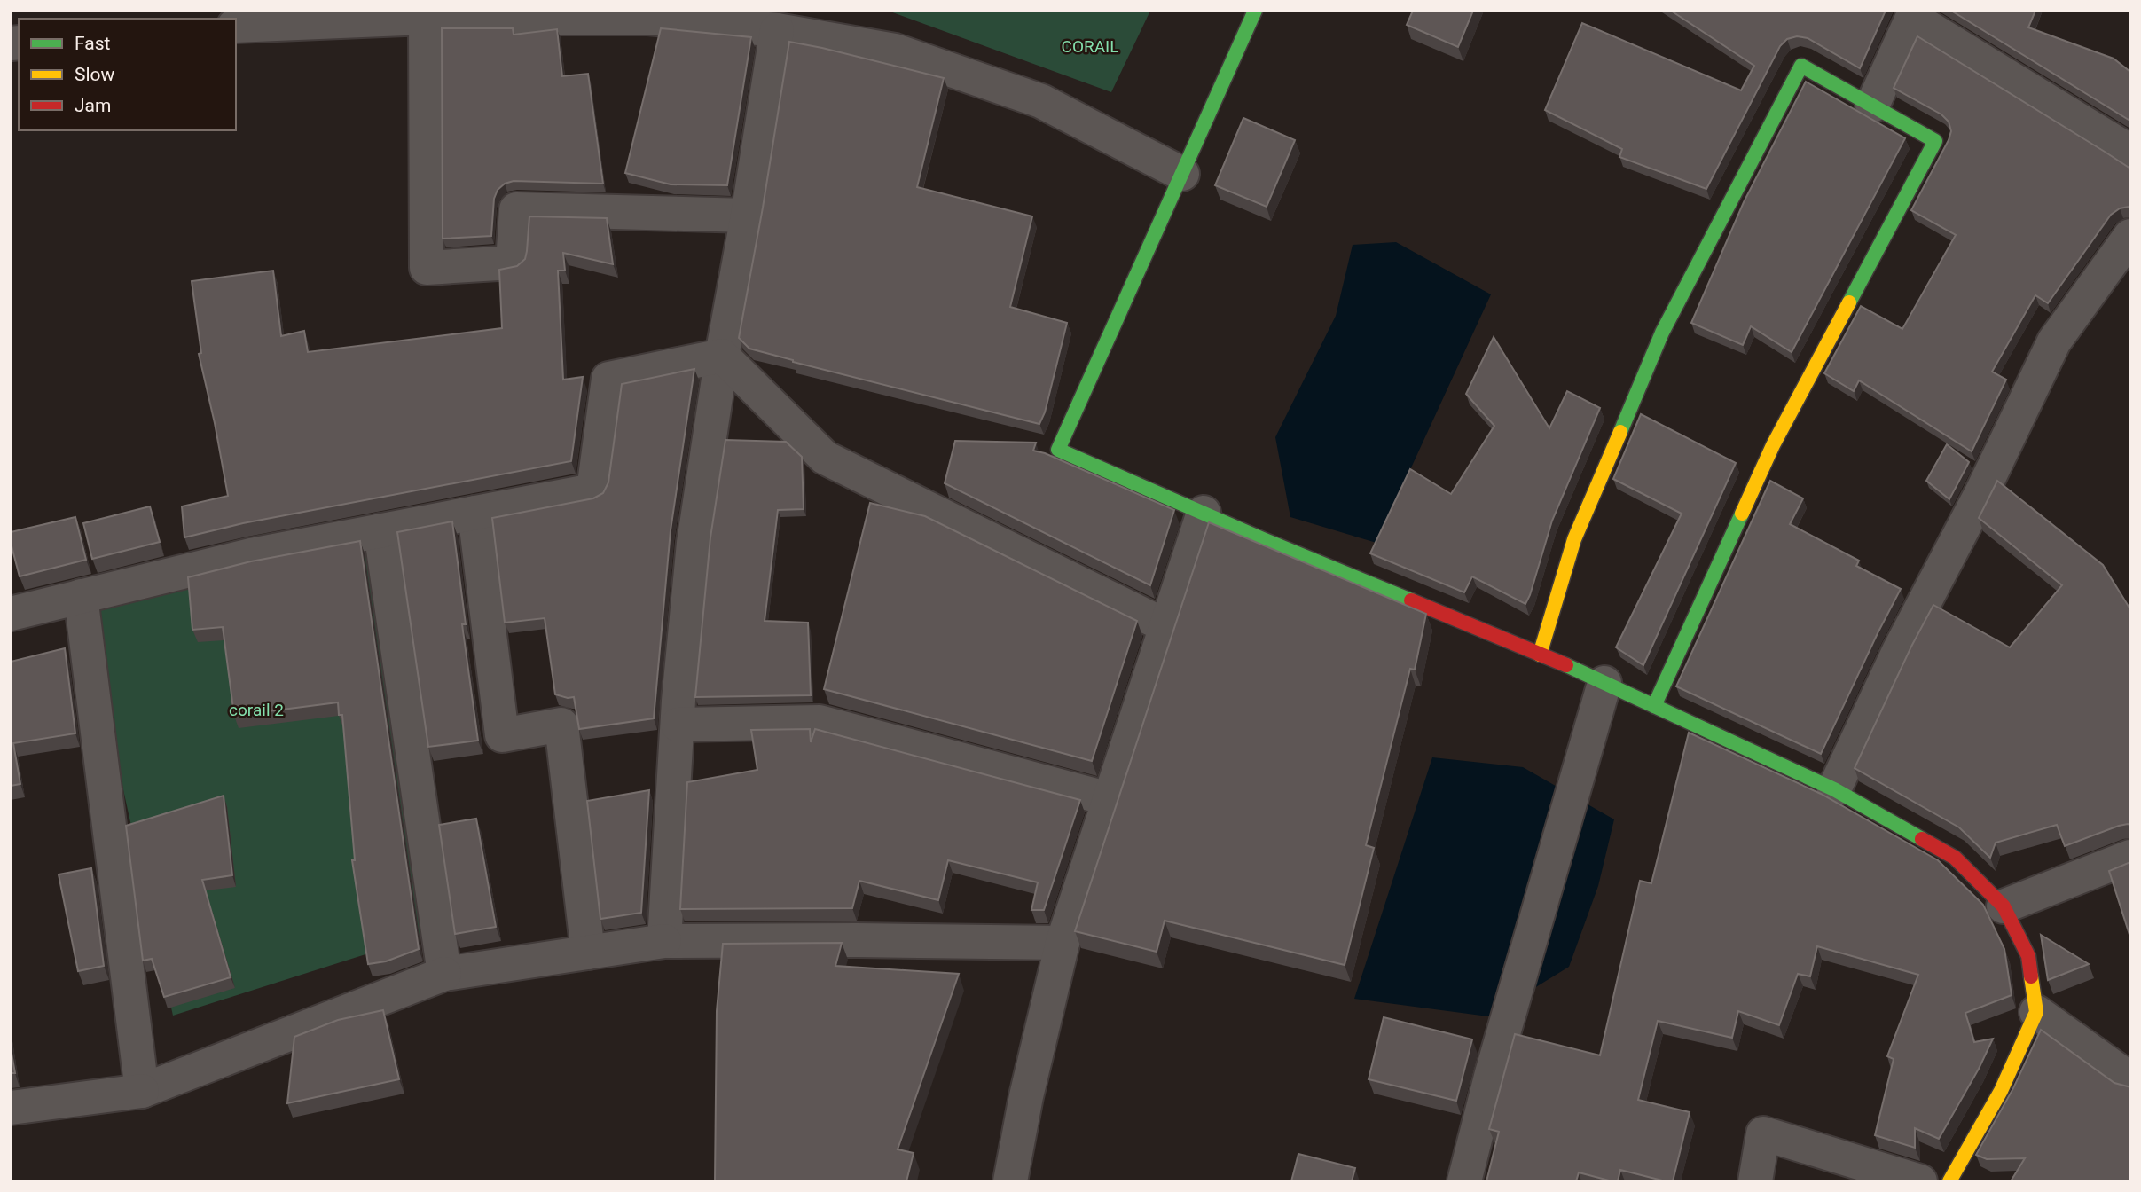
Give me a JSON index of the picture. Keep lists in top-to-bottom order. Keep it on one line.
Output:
{"parks":["CORAIL","corail 2"],"legend":["Fast","Slow","Jam"]}
